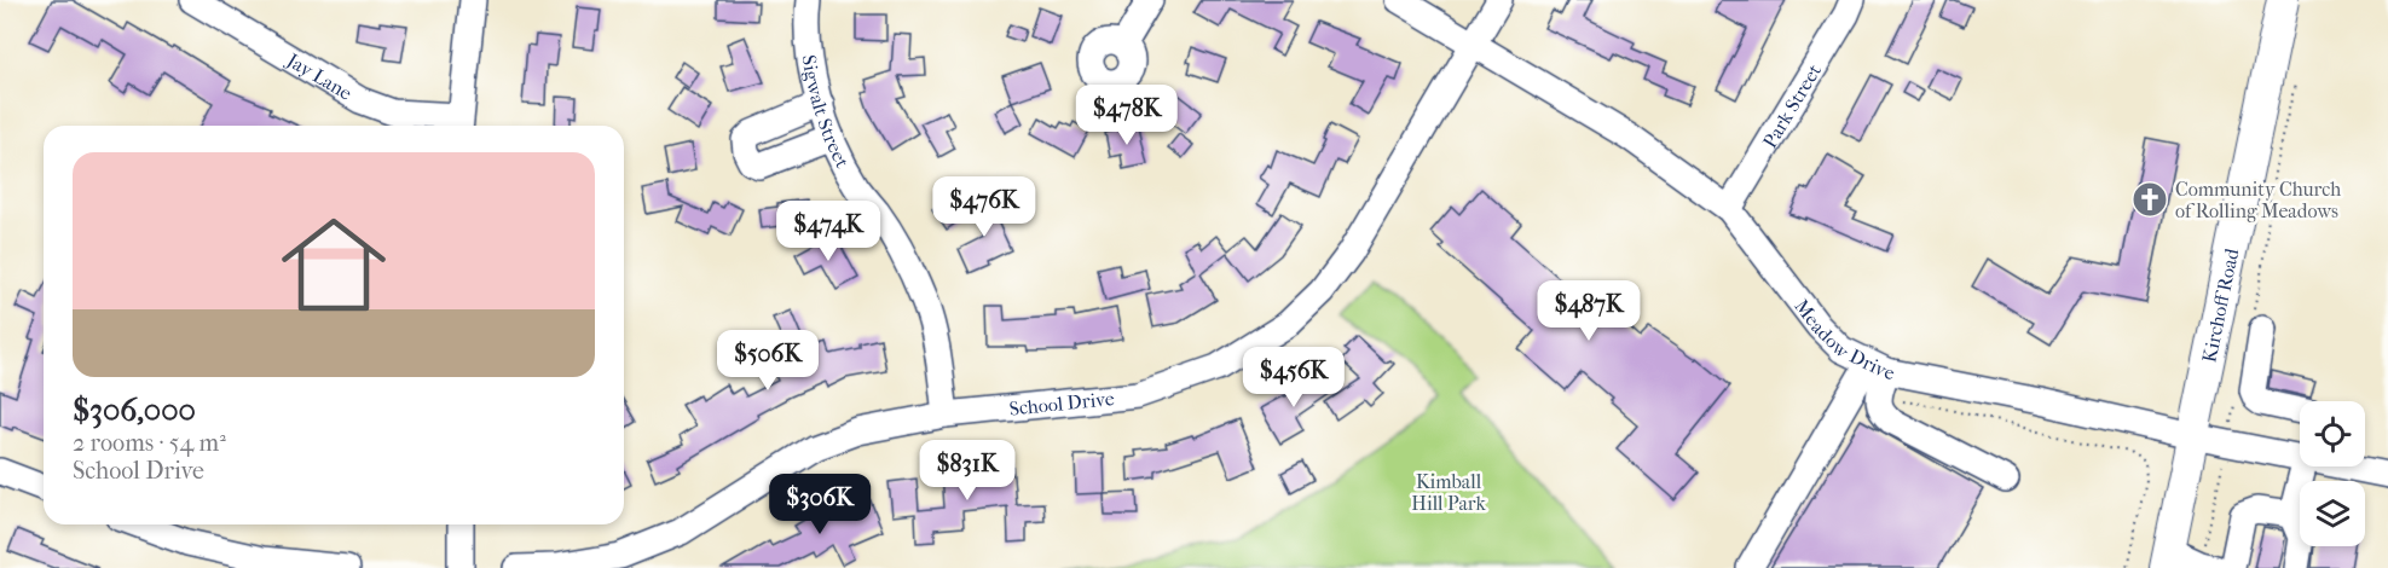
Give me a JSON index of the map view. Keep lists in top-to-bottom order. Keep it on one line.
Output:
{"streets":{"main road":["Kirchoff Road"],"street":["Jay Lane","Park Street","Sigwalt Street","Meadow Drive","School Drive"]},"crossings":[["Park Street","Meadow Drive"],["Sigwalt Street","School Drive"],["Kirchoff Road","Meadow Drive"],["Meadow Drive","School Drive"]],"parks":["Kimball Hill Park"],"places":{"church":["Community Church of Rolling Meadows"]},"page":{"price":["$478K","$476K","$474K","$487K","$506K","$456K","$831K","$306K"],"list":[{"name":"$306,000","note":"2 rooms · 54 m² · School Drive"}]}}
